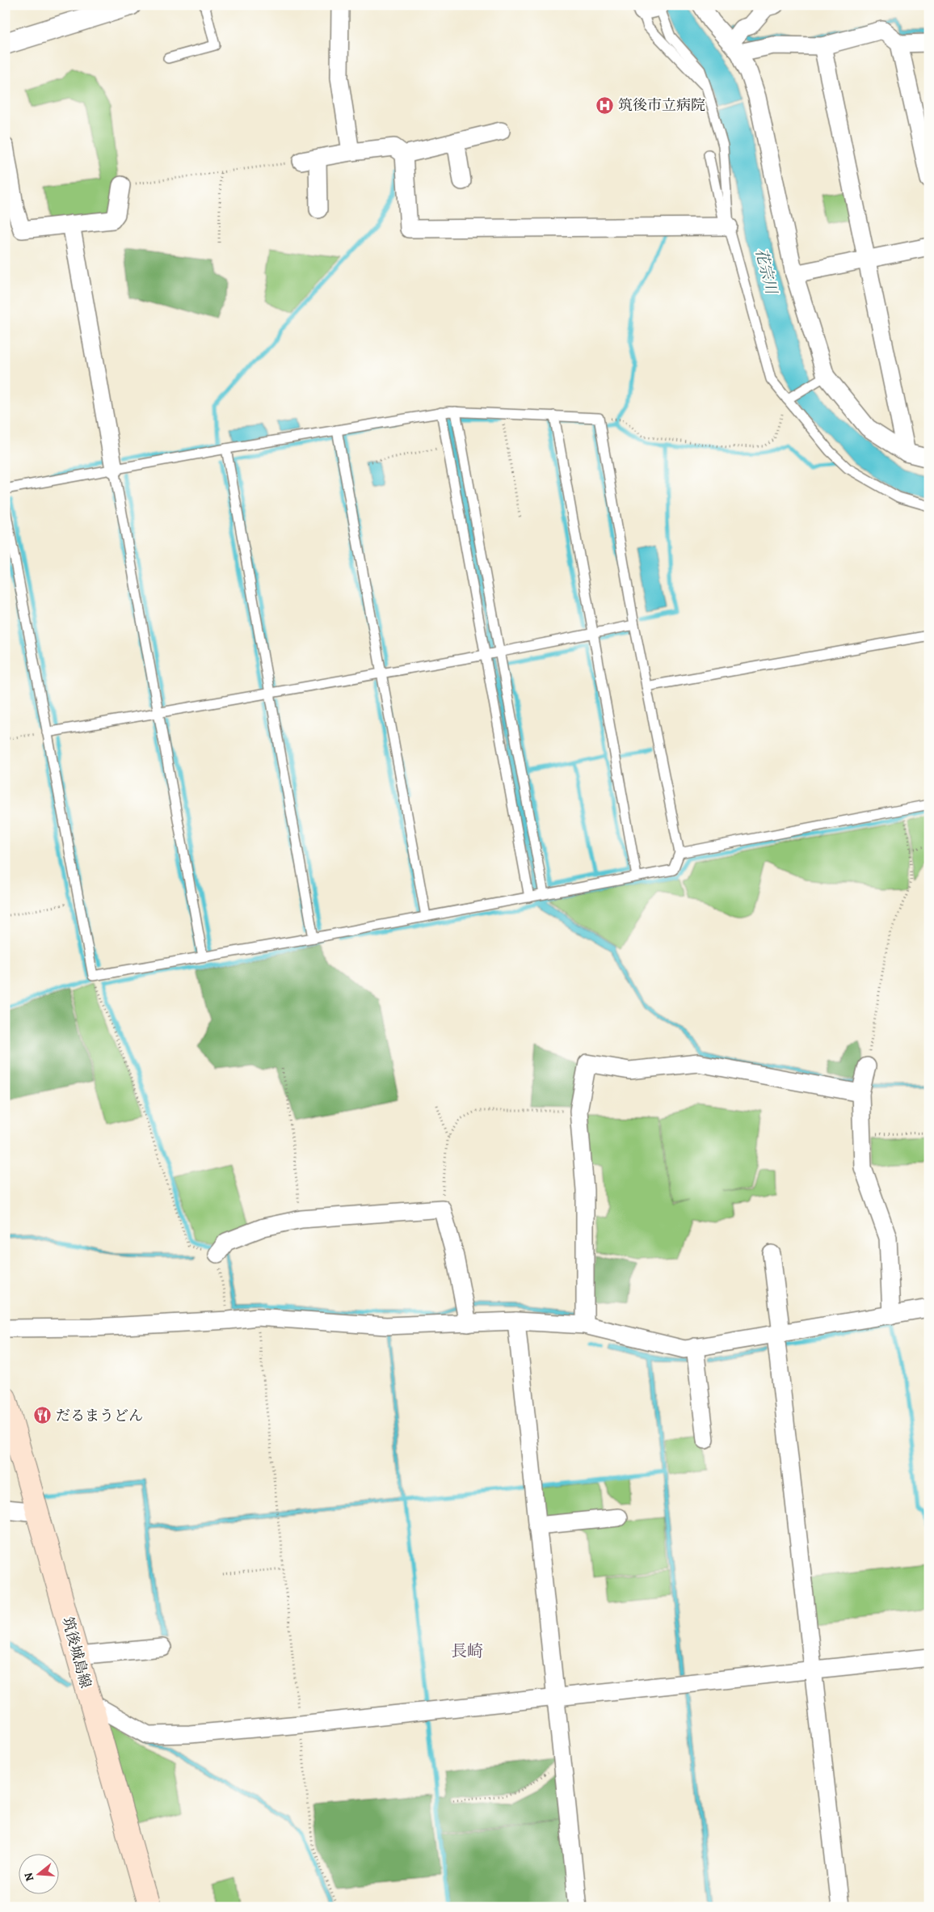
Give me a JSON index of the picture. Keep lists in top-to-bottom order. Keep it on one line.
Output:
{"streets":{"main road":["筑後城島線"]},"districts":["長崎"],"water":["花宗川"],"places":{"hospital":["筑後市立病院"],"restaurant":["だるまうどん"]},"north":"left"}
